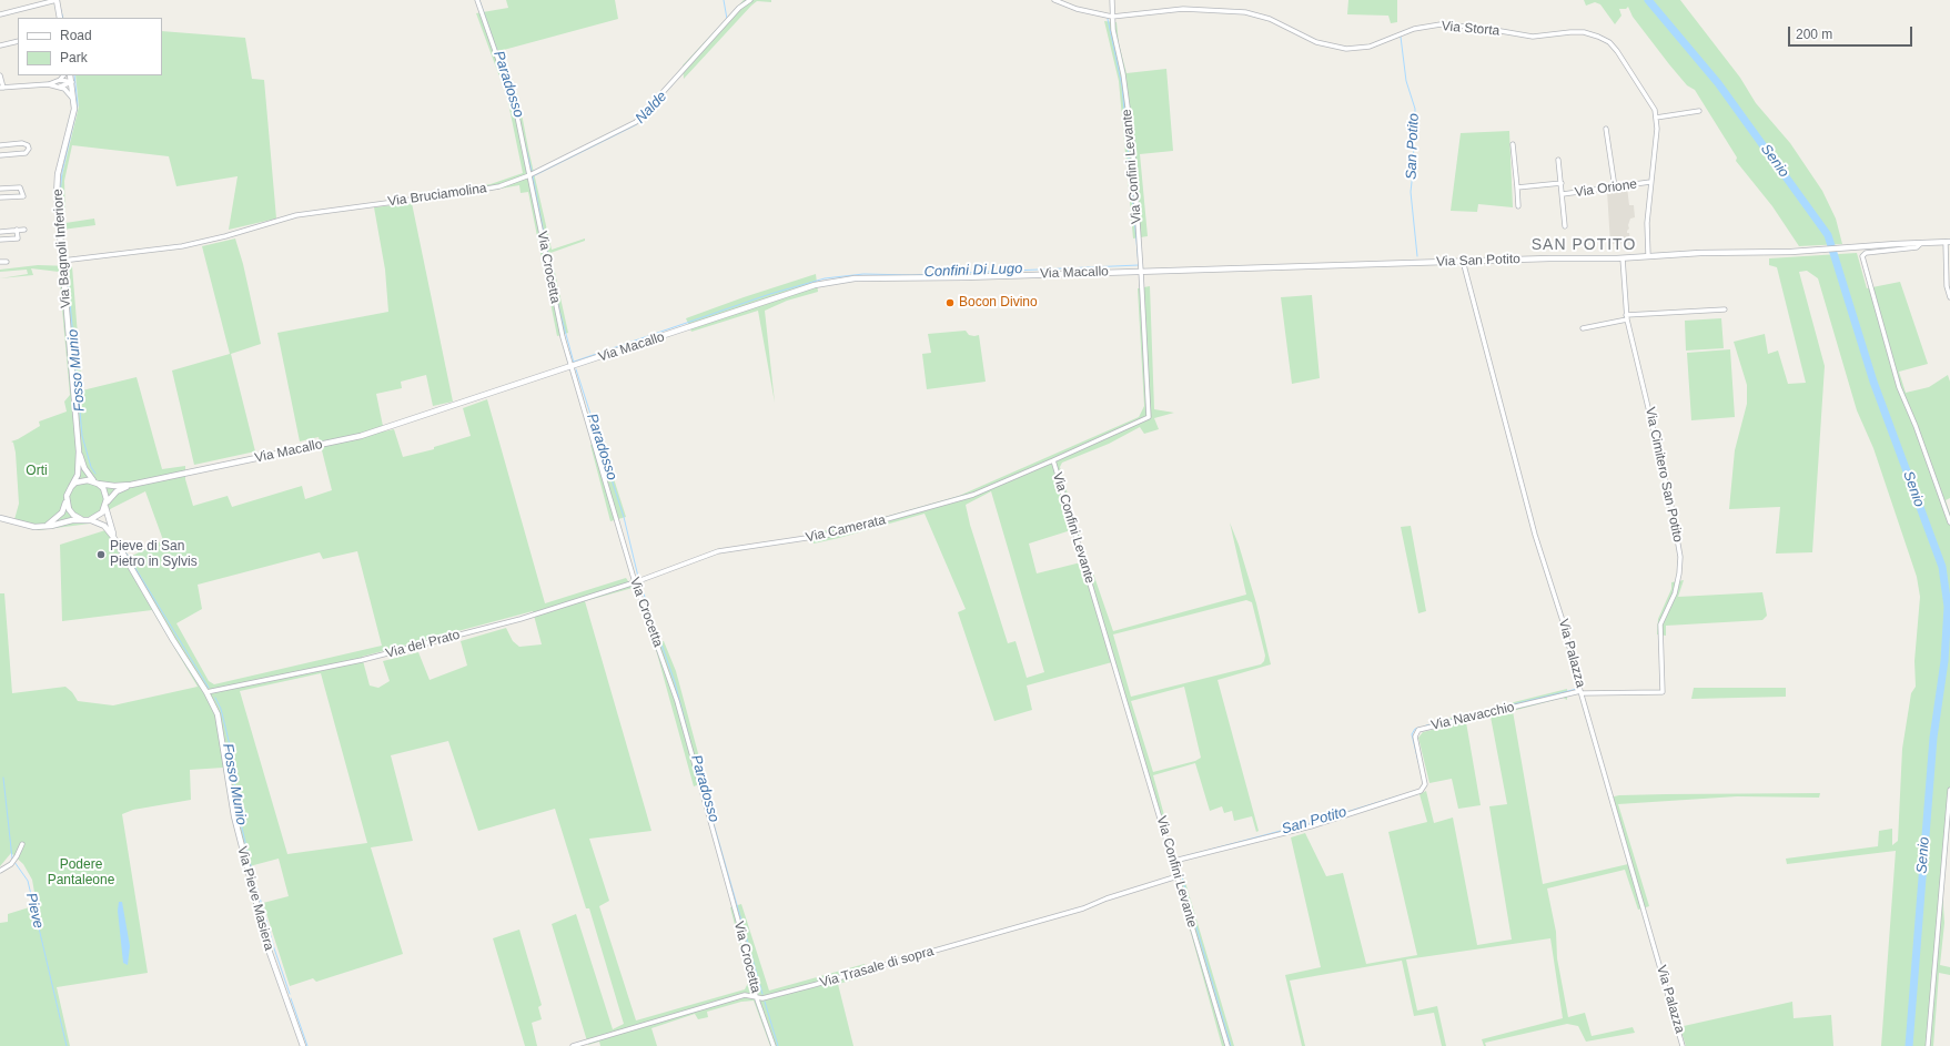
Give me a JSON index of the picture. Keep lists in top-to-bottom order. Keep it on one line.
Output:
{"streets":{"street":["Via Storta","Via Confini Levante","Via Orione","Via Bruciamolina","Via Bagnoli Inferiore","Via San Potito","Via Crocetta","Via Macallo","Via Cimitero San Potito","Via Camerata","Via del Prato","Via Palazza","Via Navacchio","Via Pieve Masiera","Via Trasale di sopra"]},"crossings":[["Via Storta","Via Confini Levante"],["Via Storta","Via Orione"],["Via Storta","Via San Potito"],["Via Confini Levante","Via San Potito"],["Via Confini Levante","Via Macallo"],["Via Confini Levante","Via Camerata"],["Via Confini Levante","Via Navacchio"],["Via Confini Levante","Via Trasale di sopra"],["Via Bruciamolina","Via Bagnoli Inferiore"],["Via Bruciamolina","Via Crocetta"],["Via Bagnoli Inferiore","Via Macallo"],["Via Bagnoli Inferiore","Via Pieve Masiera"],["Via San Potito","Via Macallo"],["Via San Potito","Via Cimitero San Potito"],["Via San Potito","Via Palazza"],["Via Crocetta","Via Macallo"],["Via Crocetta","Via Camerata"],["Via Crocetta","Via del Prato"],["Via Crocetta","Via Trasale di sopra"],["Via Macallo","Via Pieve Masiera"],["Via Cimitero San Potito","Via Navacchio"],["Via Camerata","Via del Prato"],["Via del Prato","Via Pieve Masiera"],["Via Palazza","Via Navacchio"]],"districts":["SAN POTITO"],"water":["Paradosso","Nalde","San Potito","Senio","Confini Di Lugo","Fosso Munio","Pieve"],"parks":["Orti","Podere Pantaleone"],"places":["Bocon Divino","Pieve di San Pietro in Sylvis"],"legend":["Road","Park"],"scale_bar":"200 m"}
